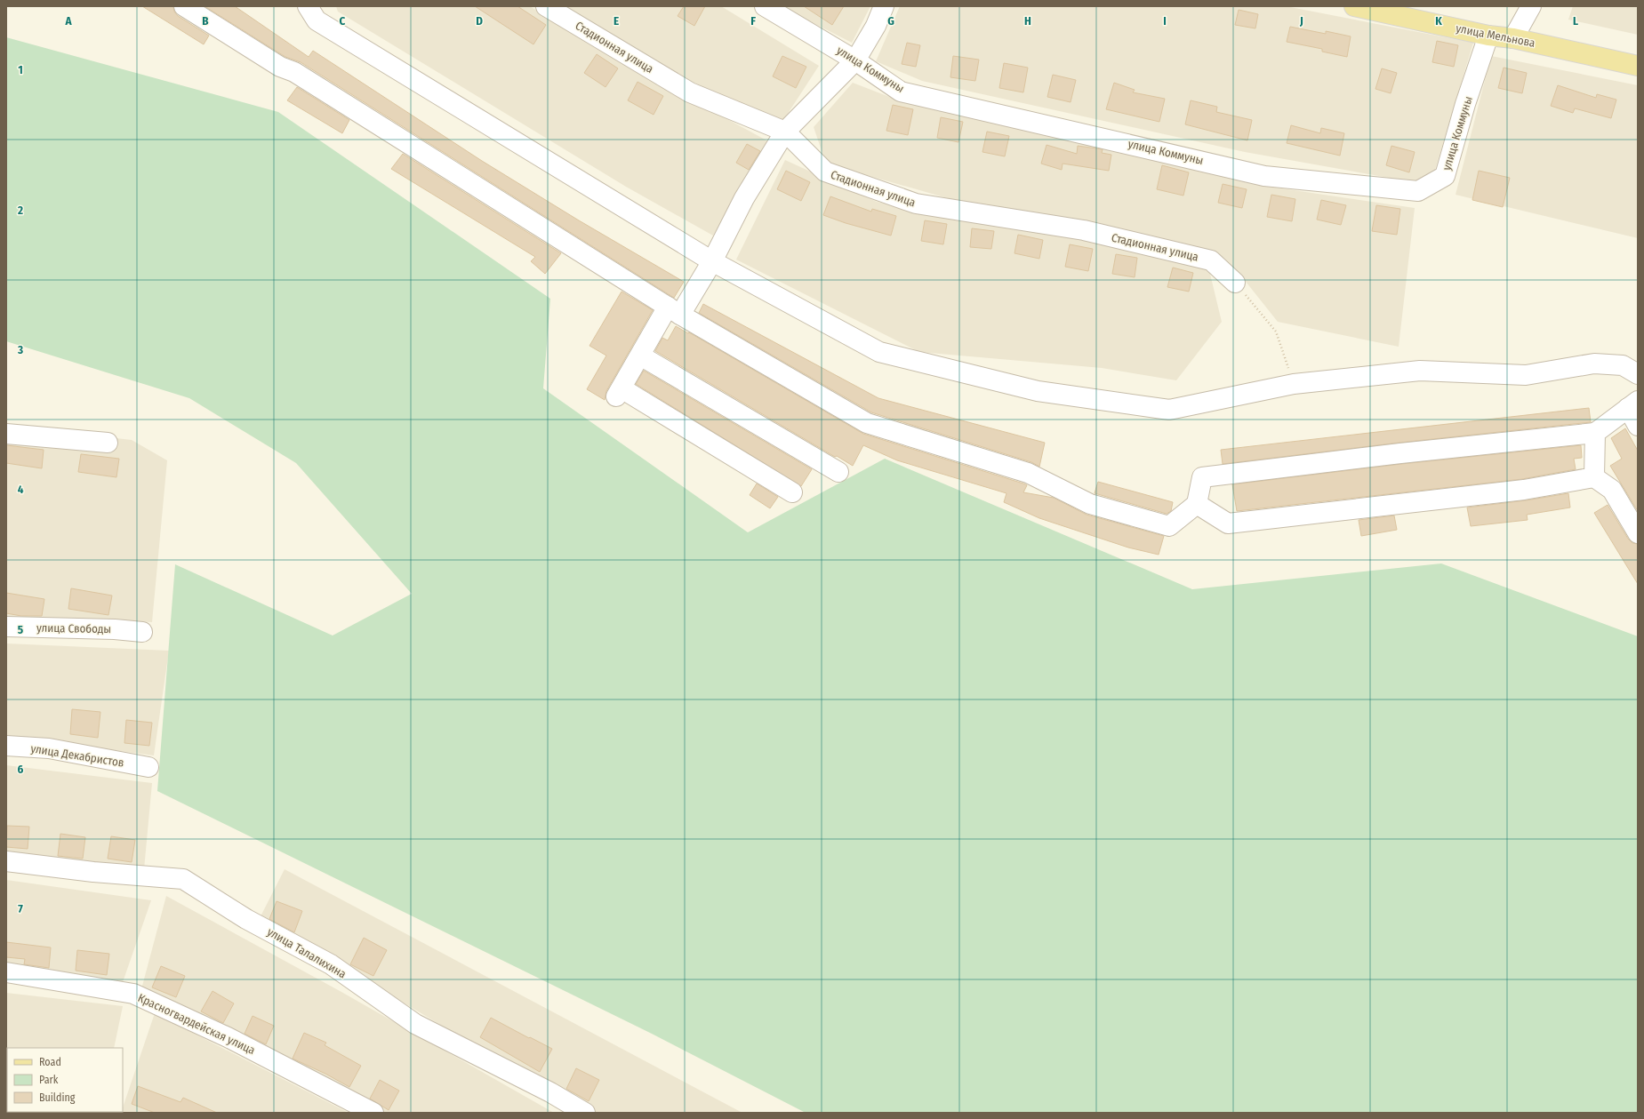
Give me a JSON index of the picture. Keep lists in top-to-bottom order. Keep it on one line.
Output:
{"streets":{"main road":["улица Мельнова"],"street":["Стадионная улица","улица Коммуны","улица Свободы","улица Декабристов","улица Талалихина","Красногвардейская улица"]},"crossings":[["улица Мельнова","улица Коммуны"]],"legend":["Road","Park","Building"],"grid":{"columns":["A","B","C","D","E","F","G","H","I","J","K","L"],"rows":["1","2","3","4","5","6","7"]}}
